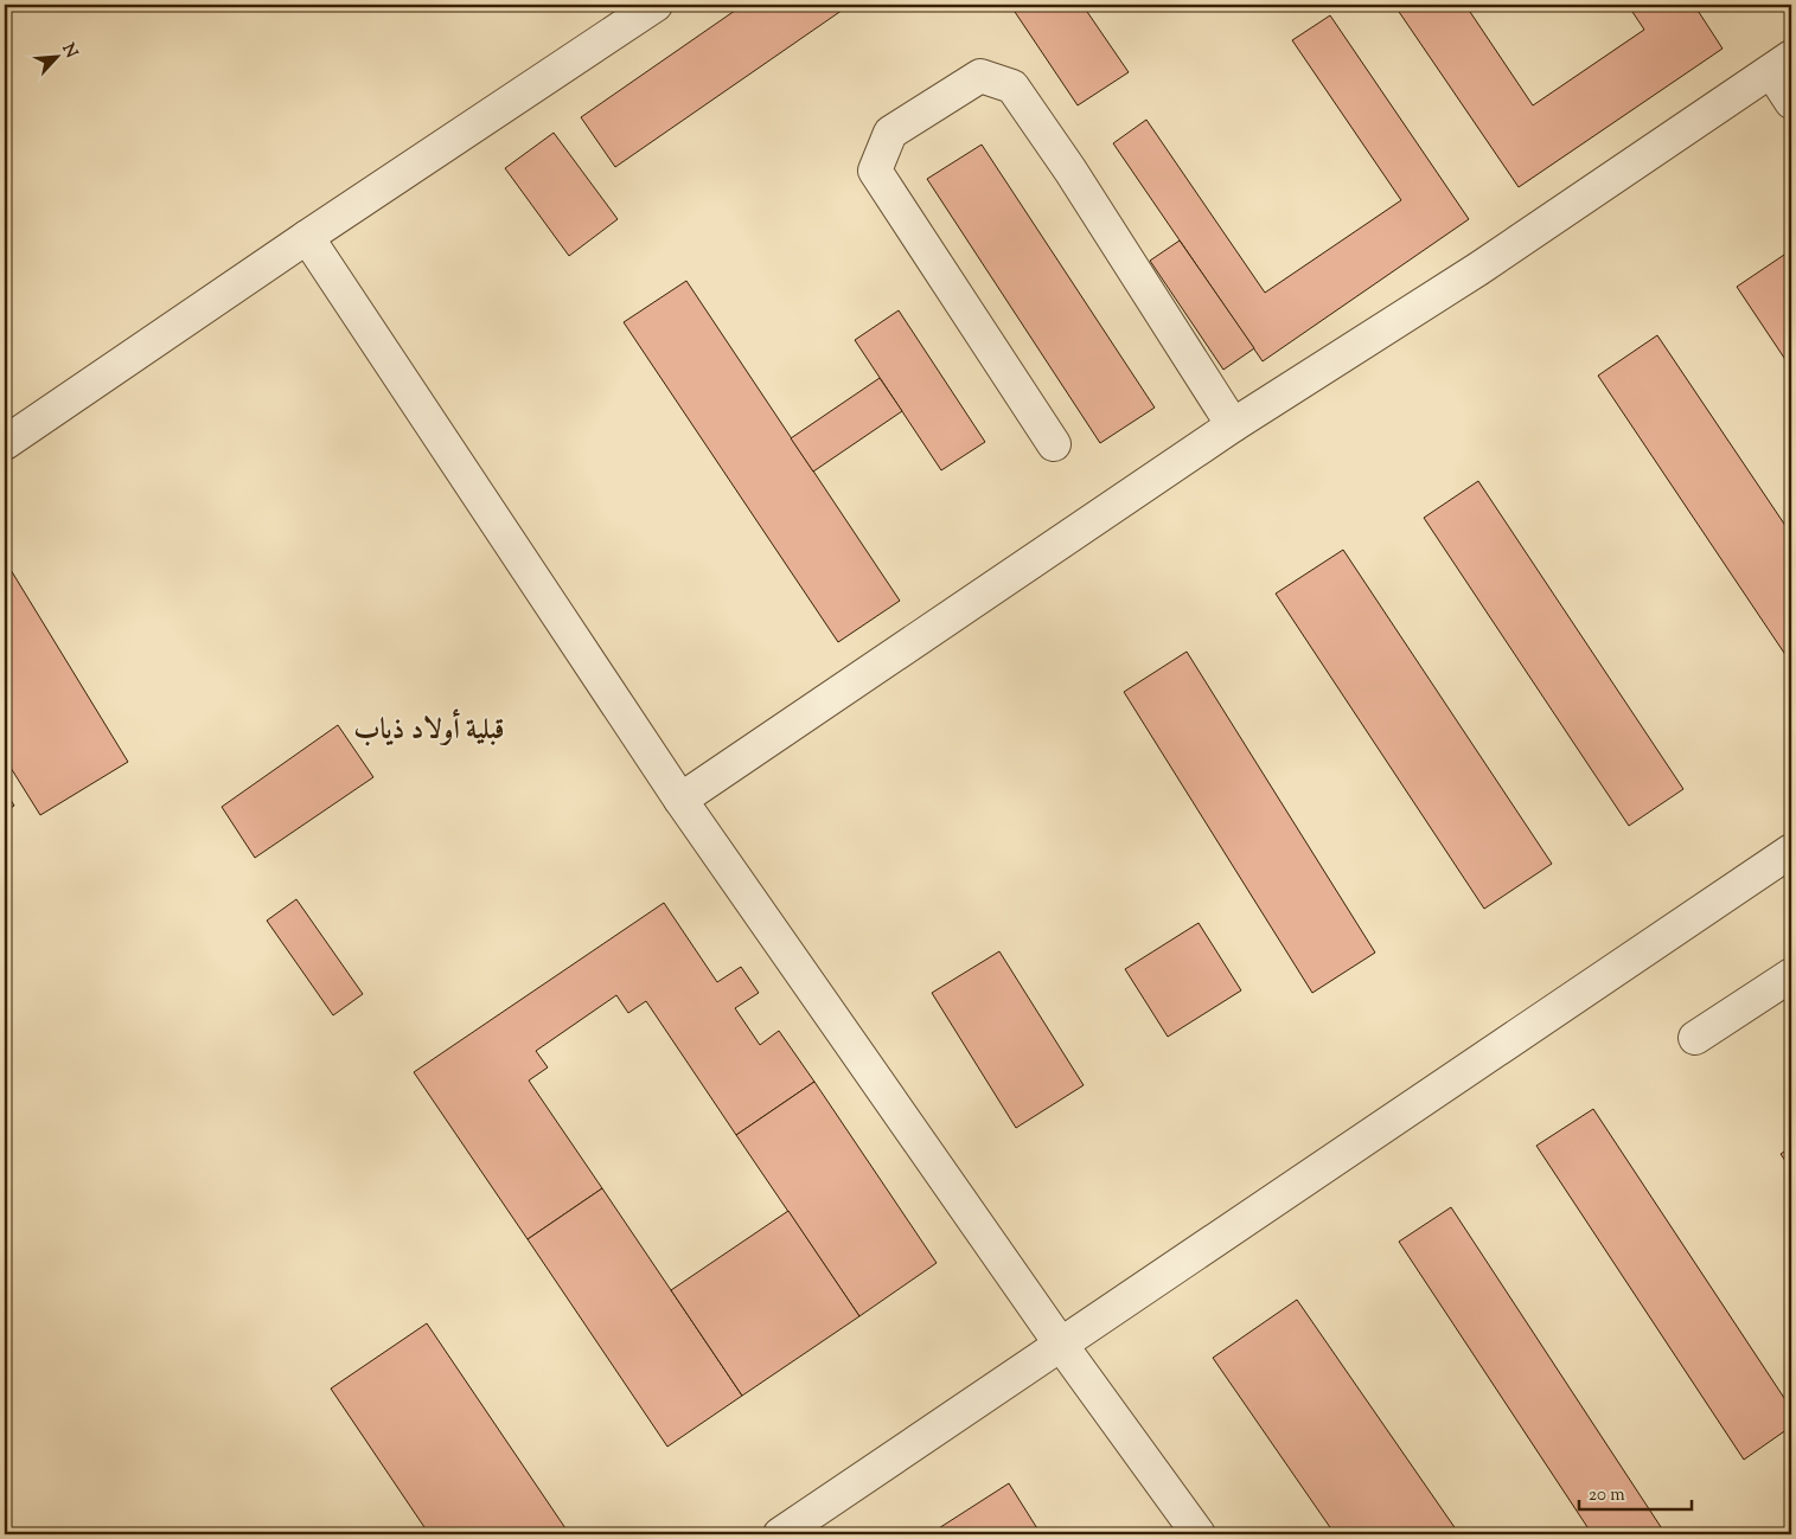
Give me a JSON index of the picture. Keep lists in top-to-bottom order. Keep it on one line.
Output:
{"districts":["قبلية أولاد ذياب"],"scale_bar":"20 m","north":"top right"}
